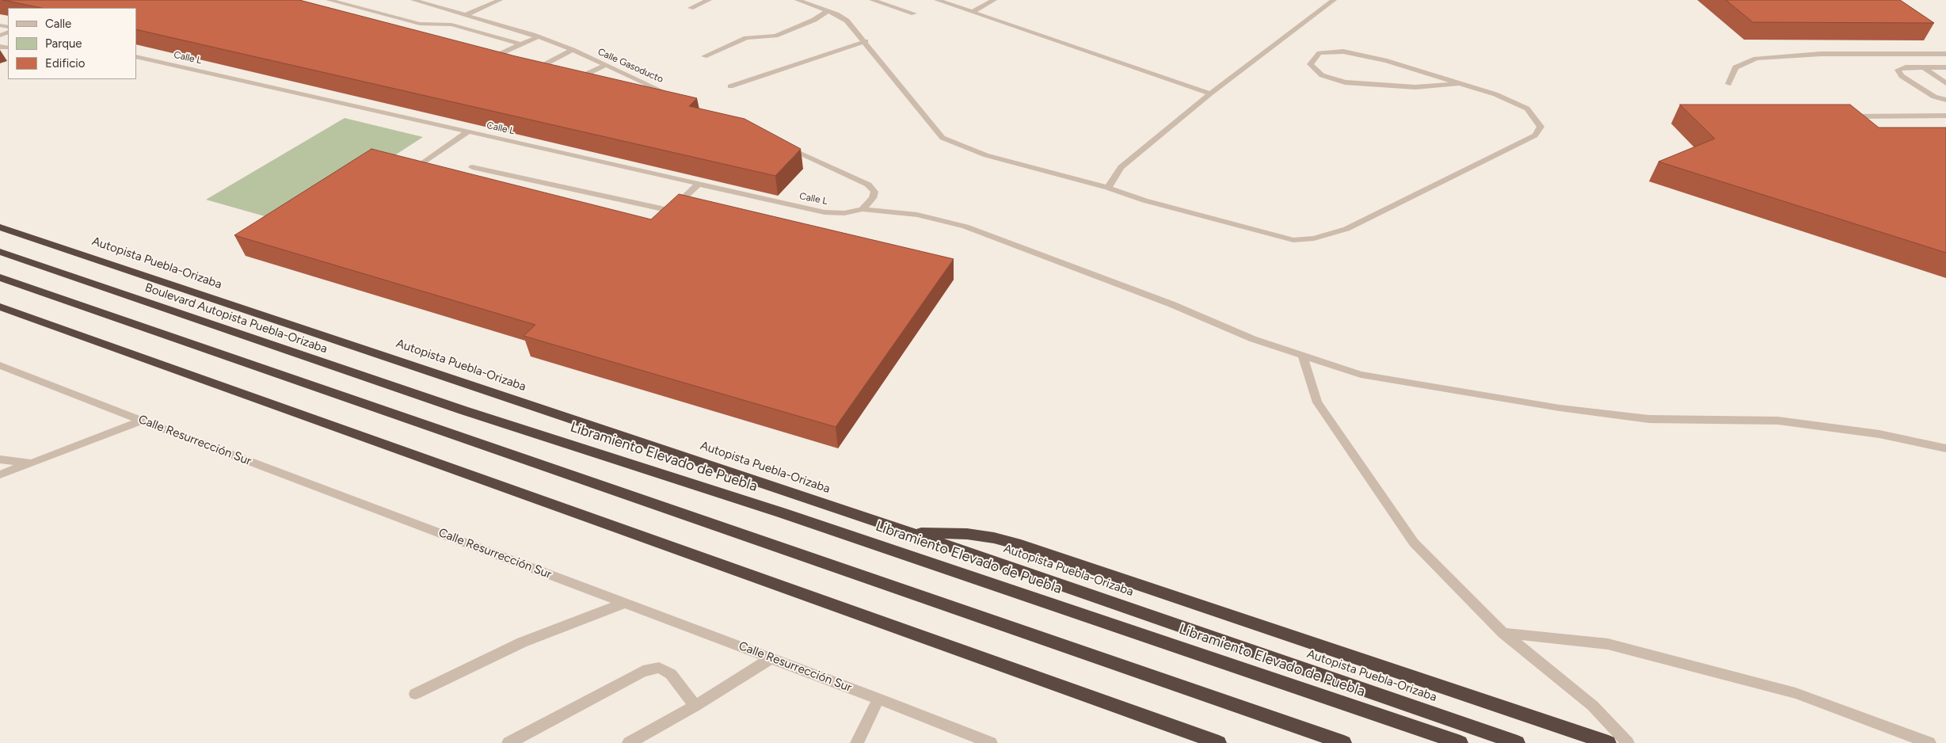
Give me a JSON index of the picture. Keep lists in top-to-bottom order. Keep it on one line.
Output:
{"streets":{"highway":["Autopista Puebla-Orizaba","Boulevard Autopista Puebla-Orizaba","Libramiento Elevado de Puebla"],"street":["Calle L","Calle Gasoducto","Calle Resurrección Sur"]},"crossings":[["Boulevard Autopista Puebla-Orizaba","Libramiento Elevado de Puebla"]],"legend":["Calle","Parque","Edificio"]}
